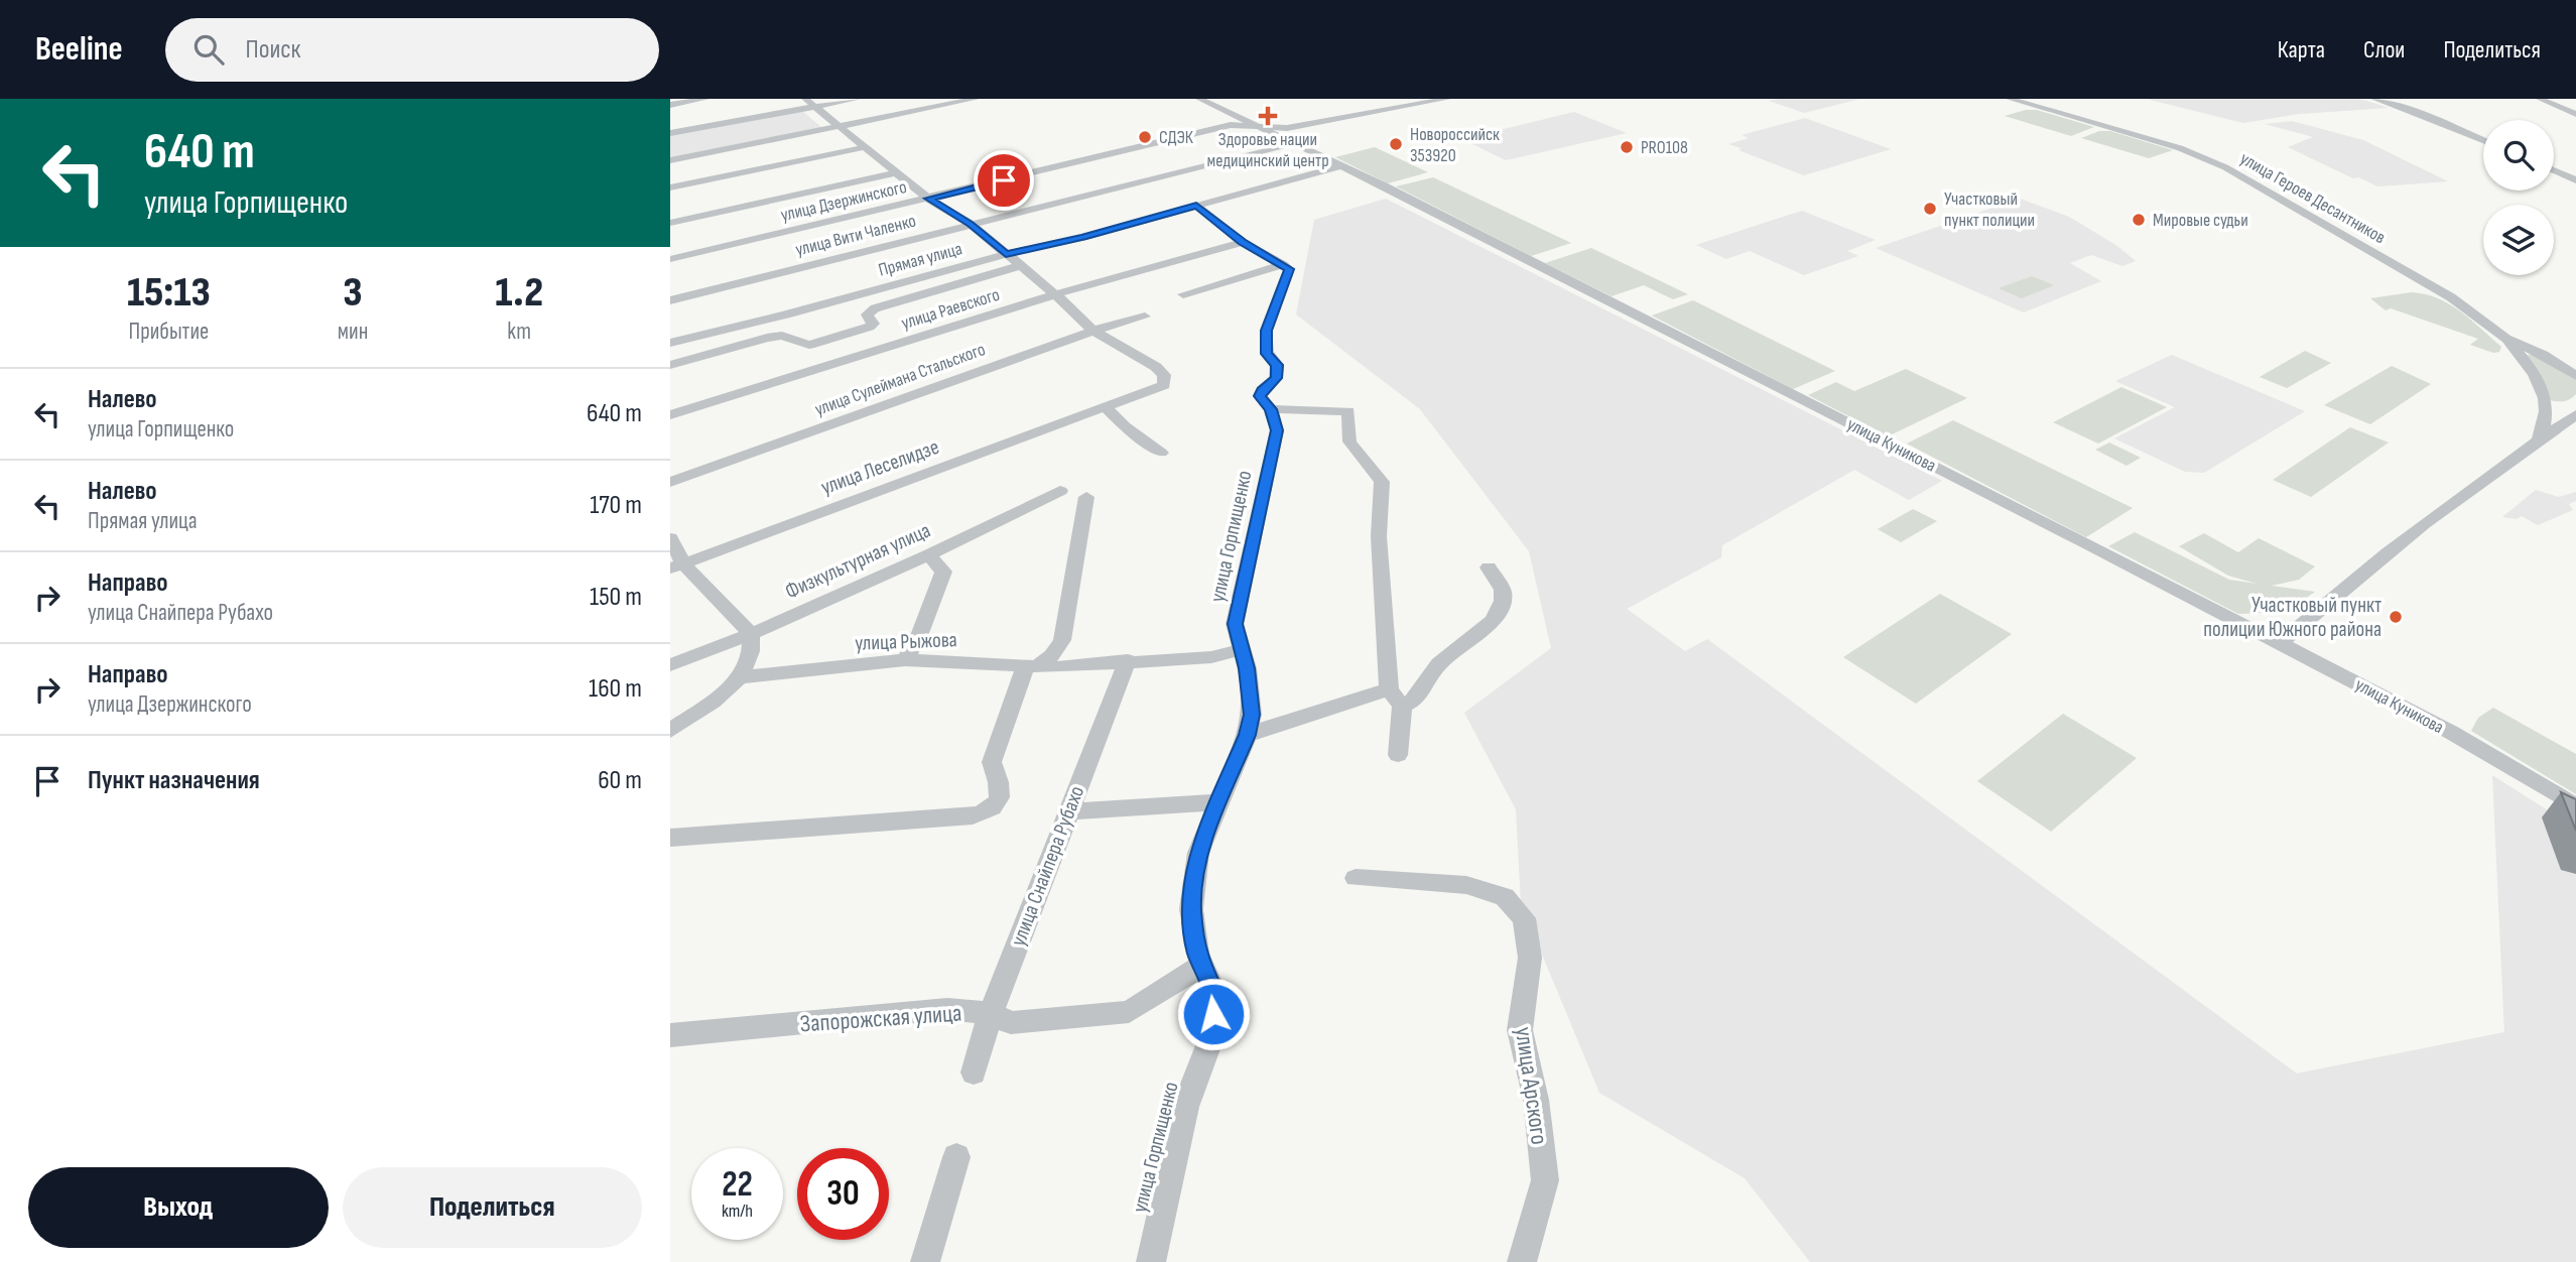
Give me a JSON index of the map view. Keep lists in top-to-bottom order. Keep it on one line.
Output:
{"streets":{"street":["улица Героев Десантников","улица Дзержинского","улица Вити Чаленко","Прямая улица","улица Раевского","улица Сулеймана Стальского","улица Куникова","улица Леселидзе","улица Горпищенко","Физкультурная улица","улица Рыжова","улица Снайпера Рубахо","Запорожская улица","улица Арского"]},"crossings":[["улица Дзержинского","улица Куникова"],["улица Вити Чаленко","улица Куникова"],["Прямая улица","улица Куникова"],["улица Сулеймана Стальского","улица Леселидзе"],["улица Горпищенко","улица Рыжова"],["улица Горпищенко","Запорожская улица"],["улица Рыжова","улица Снайпера Рубахо"],["улица Снайпера Рубахо","Запорожская улица"]],"places":{"health":["Здоровье нации медицинский центр"],"other":["СДЭК","Новороссийск 353920","PRO108","Участковый пункт полиции","Мировые судьи","Участковый пункт полиции Южного района"]},"page":{"header":"Beeline","search":"Поиск","nav":["Карта","Слои","Поделиться"],"turn":["640 m","улица Горпищенко"],"eta":["15:13","Прибытие","3","мин","1.2","km"],"list":[{"name":"Налево","note":"улица Горпищенко","value":"640 m"},{"name":"Налево","note":"Прямая улица","value":"170 m"},{"name":"Направо","note":"улица Снайпера Рубахо","value":"150 m"},{"name":"Направо","note":"улица Дзержинского","value":"160 m"},{"name":"Пункт назначения","value":"60 m"}],"speed":"22 km/h","limit":"30","buttons":["Выход","Поделиться"]}}
